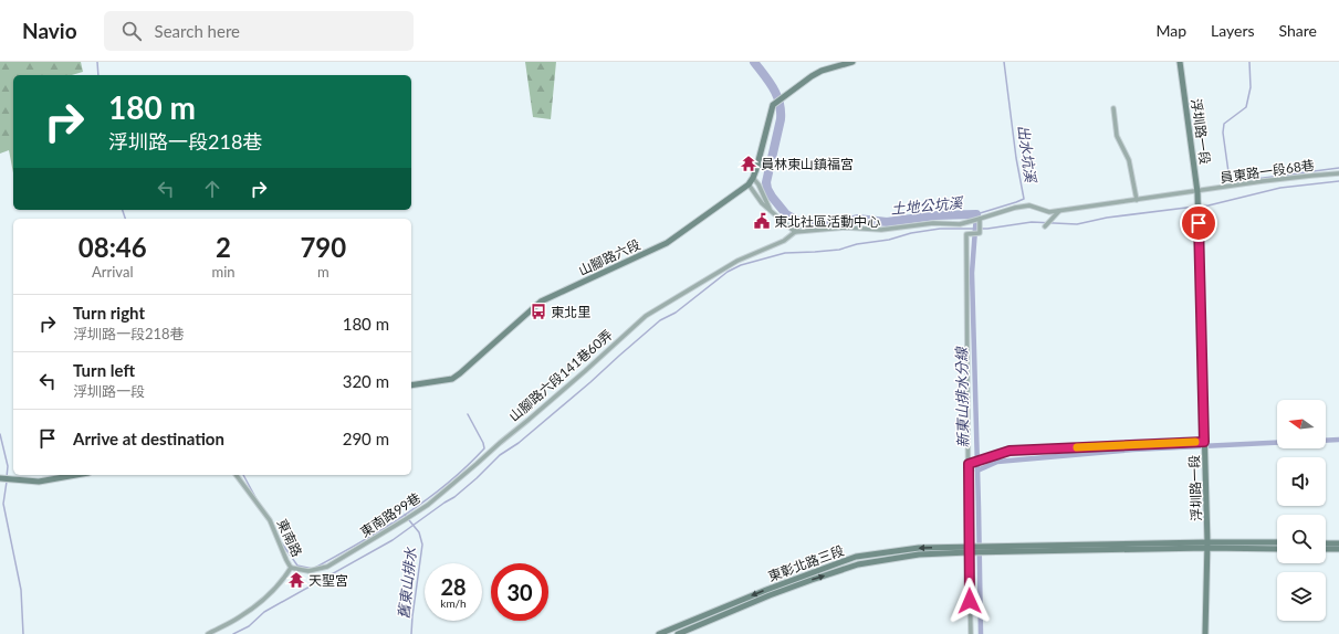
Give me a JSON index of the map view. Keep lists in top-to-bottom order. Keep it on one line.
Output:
{"streets":{"street":["浮圳路一段","員東路一段68巷","山腳路六段","山腳路六段141巷60弄","東南路99巷","東南路","東彰北路三段"]},"crossings":[["浮圳路一段","員東路一段68巷"],["員東路一段68巷","山腳路六段141巷60弄"],["山腳路六段141巷60弄","東南路99巷"],["東南路99巷","東南路"]],"water":["出水坑溪","土地公坑溪","新東山排水分線","舊東山排水"],"places":{"temple":["員林東山鎮福宮","天聖宮"],"public building":["東北社區活動中心"],"bus stop":["東北里"]},"north":"left","page":{"header":"Navio","search":"Search here","nav":["Map","Layers","Share"],"turn":["180 m","浮圳路一段218巷"],"eta":["08:46","Arrival","2","min","790","m"],"list":[{"name":"Turn right","note":"浮圳路一段218巷","value":"180 m"},{"name":"Turn left","note":"浮圳路一段","value":"320 m"},{"name":"Arrive at destination","value":"290 m"}],"speed":"28 km/h","limit":"30"}}
